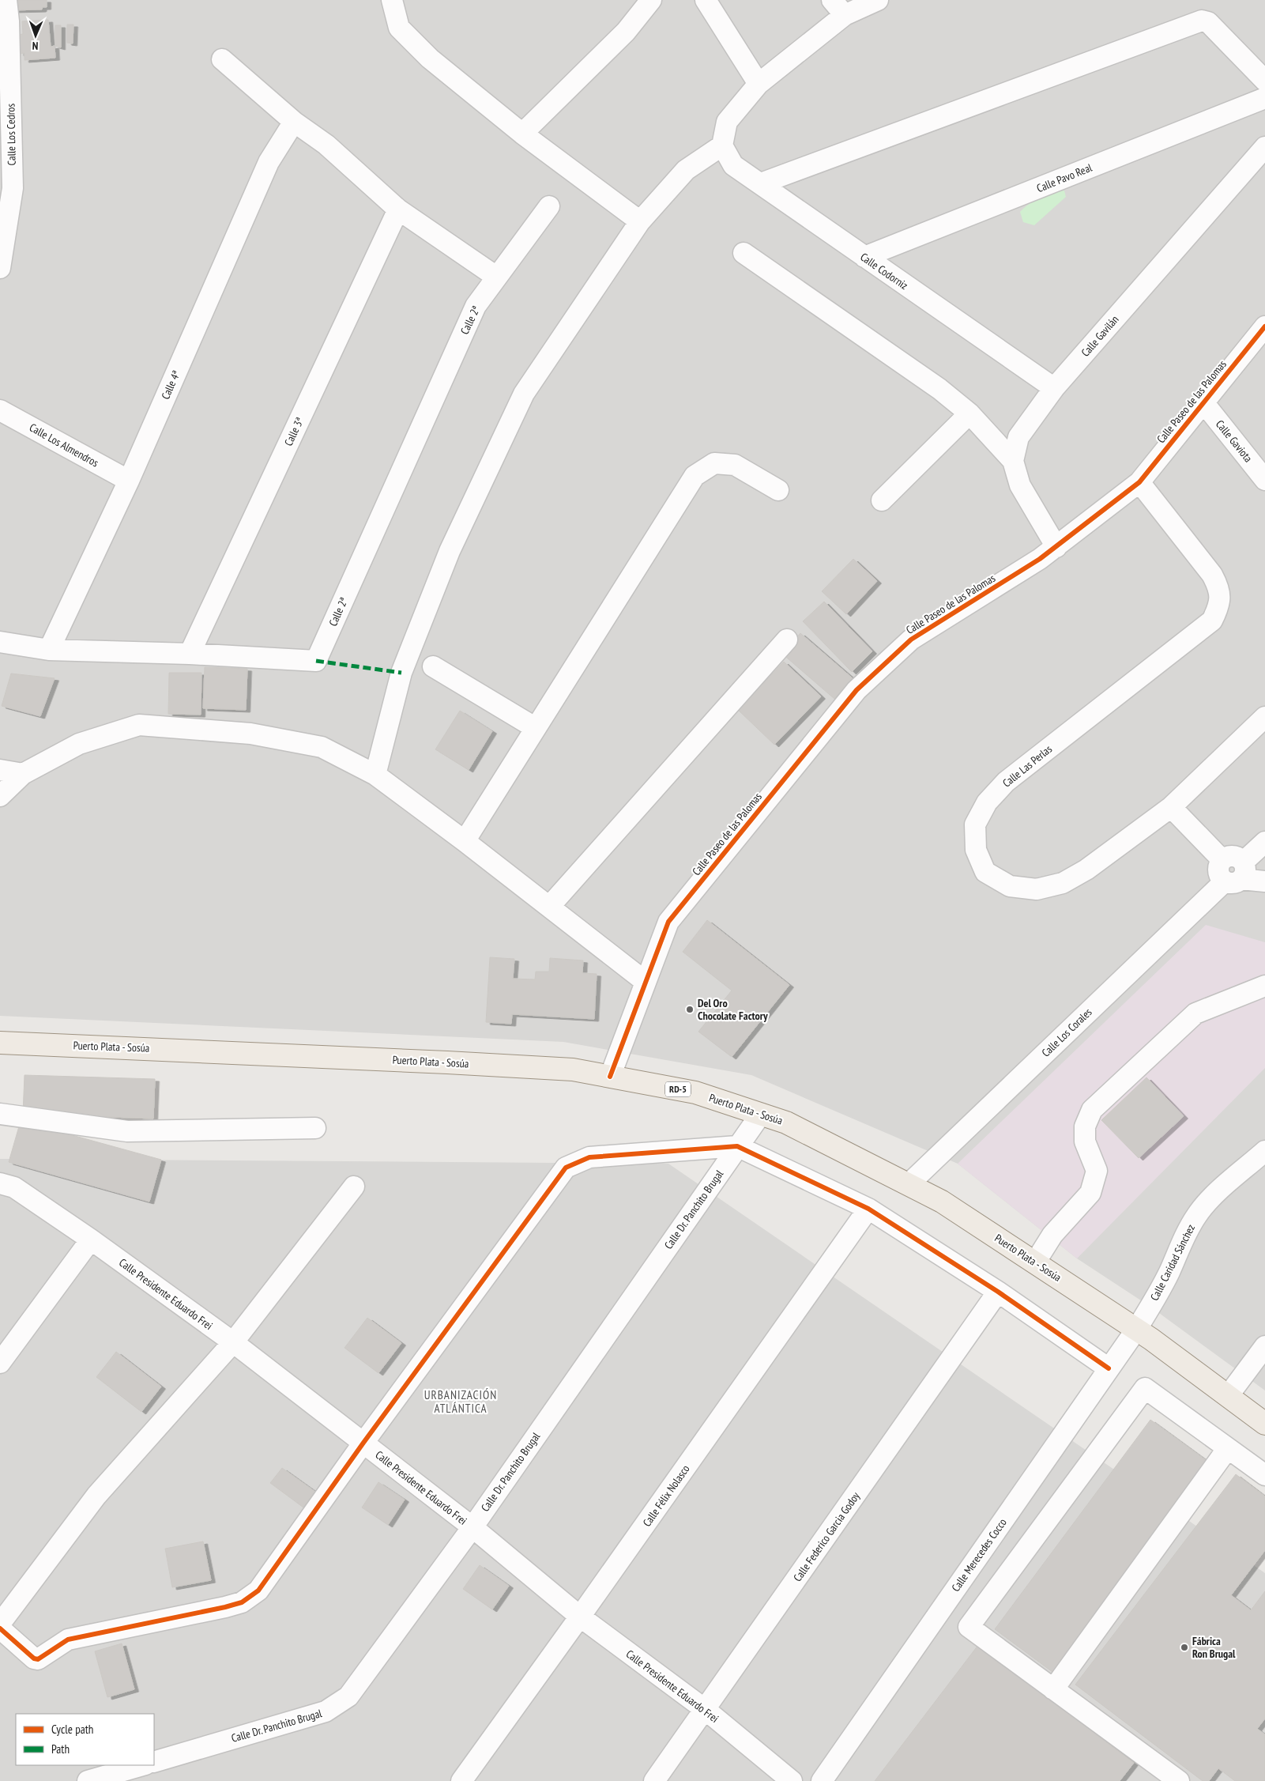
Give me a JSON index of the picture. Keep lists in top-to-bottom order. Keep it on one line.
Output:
{"streets":{"main road":["Puerto Plata - Sosúa","RD-5"],"street":["Calle Los Cedros","Calle Pavo Real","Calle Codorniz","Calle 2ª","Calle Gavilán","Calle 4ª","Calle Paseo de las Palomas","Calle 3ª","Calle Gaviota","Calle Los Almendros","Calle Las Perlas","Calle Los Corales","Calle Dr. Panchito Brugal","Calle Caridad Sánchez","Calle Presidente Eduardo Frei","Calle Félix Nolasco","Calle Federico Garcia Godoy","Calle Merecedes Cocco"]},"crossings":[["Calle Pavo Real","Calle Codorniz"],["Calle Codorniz","Calle Gavilán"],["Calle 2ª","Calle 4ª"],["Calle 2ª","Calle 3ª"],["Calle Gavilán","Calle Paseo de las Palomas"],["Calle 4ª","Calle Los Almendros"],["Calle Paseo de las Palomas","Calle Gaviota"],["Calle Paseo de las Palomas","Calle Las Perlas"],["Calle Paseo de las Palomas","Puerto Plata - Sosúa"],["Calle Los Corales","Puerto Plata - Sosúa"],["Puerto Plata - Sosúa","Calle Dr. Panchito Brugal"],["Puerto Plata - Sosúa","Calle Caridad Sánchez"],["Puerto Plata - Sosúa","Calle Merecedes Cocco"],["Calle Dr. Panchito Brugal","Calle Presidente Eduardo Frei"],["Calle Caridad Sánchez","Calle Merecedes Cocco"],["Calle Presidente Eduardo Frei","Calle Félix Nolasco"],["Calle Presidente Eduardo Frei","Calle Federico Garcia Godoy"]],"districts":["URBANIZACIÓN ATLÁNTICA"],"places":["Del Oro Chocolate Factory","Fábrica Ron Brugal"],"legend":["Cycle path","Path"],"north":"bottom"}
